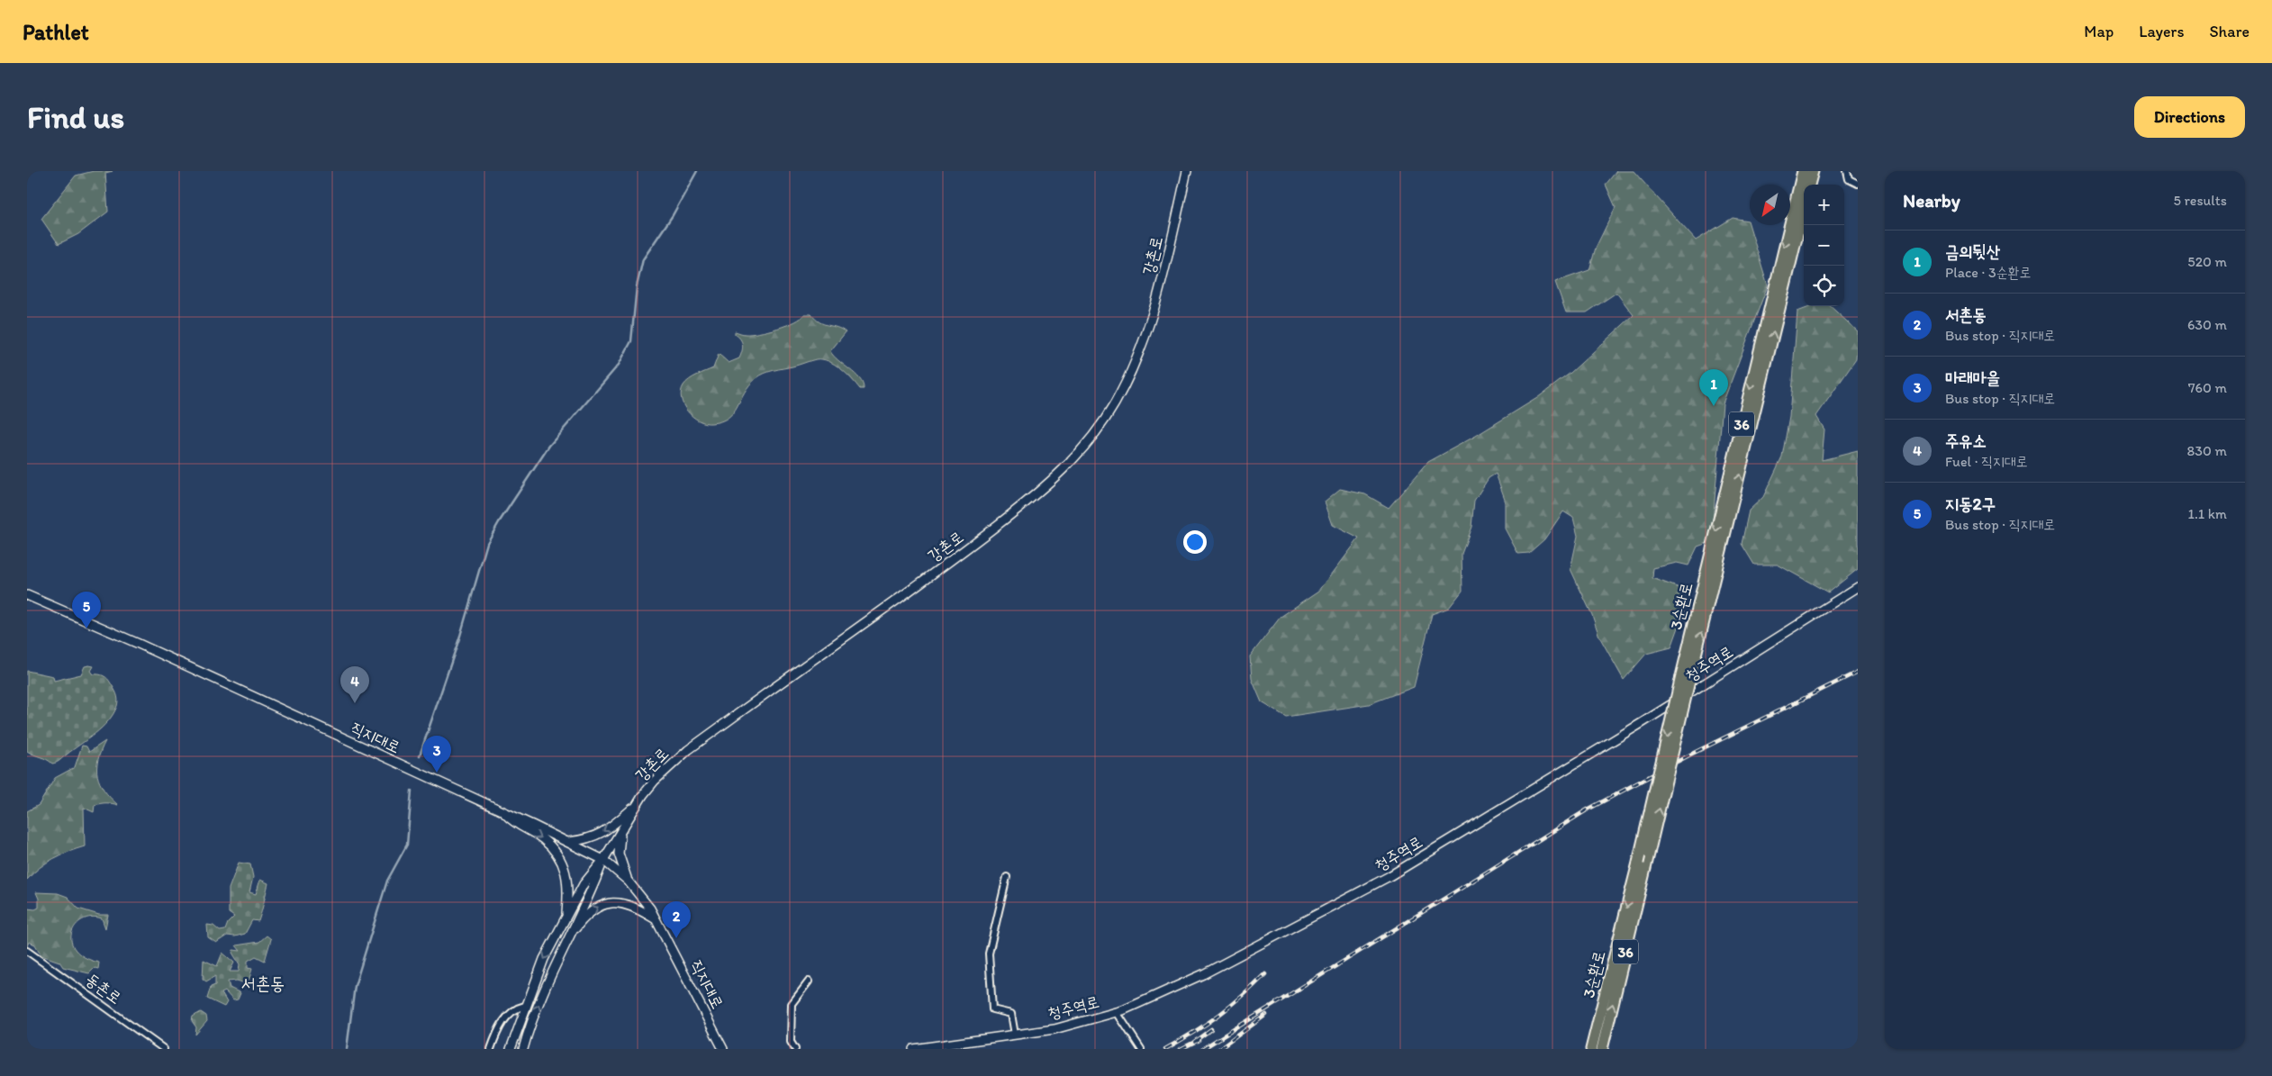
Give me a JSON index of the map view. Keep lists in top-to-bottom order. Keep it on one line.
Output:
{"streets":{"highway":["36","3순환로"],"main road":["강촌로","청주역로","직지대로"],"street":["동촌로"]},"crossings":[["강촌로","직지대로"]],"districts":["서촌동"],"north":"bottom left","page":{"header":"Pathlet","nav":["Map","Layers","Share"],"buttons":"Directions","title":"Find us","heading":["Nearby","5 results"],"map_buttons":["+","−"],"list":[{"mark":"1","name":"금의뒷산","note":"Place · 3순환로","value":"520 m"},{"mark":"2","name":"서촌동","note":"Bus stop · 직지대로","value":"630 m"},{"mark":"3","name":"마래마을","note":"Bus stop · 직지대로","value":"760 m"},{"mark":"4","name":"주유소","note":"Fuel · 직지대로","value":"830 m"},{"mark":"5","name":"지동2구","note":"Bus stop · 직지대로","value":"1.1 km"}],"pins":["1","5","4","3","2"]}}
